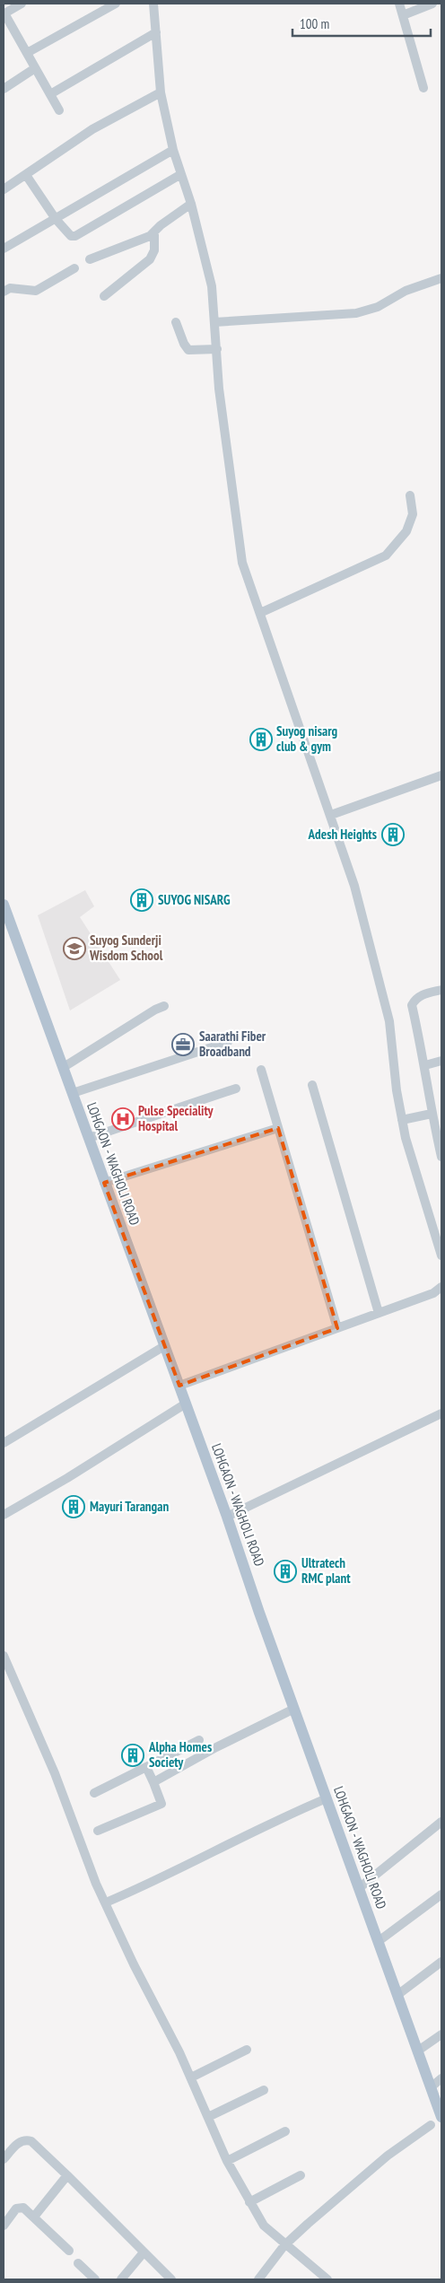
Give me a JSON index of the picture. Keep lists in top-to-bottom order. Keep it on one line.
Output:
{"streets":{"main road":["LOHGAON - WAGHOLI ROAD"]},"places":{"building":["Suyog nisarg club & gym","Adesh Heights","SUYOG NISARG","Mayuri Tarangan","Ultratech RMC plant","Alpha Homes Society"],"school or university":["Suyog Sunderji Wisdom School"],"office":["Saarathi Fiber Broadband"],"hospital":["Pulse Speciality Hospital"]},"scale_bar":"100 m"}
